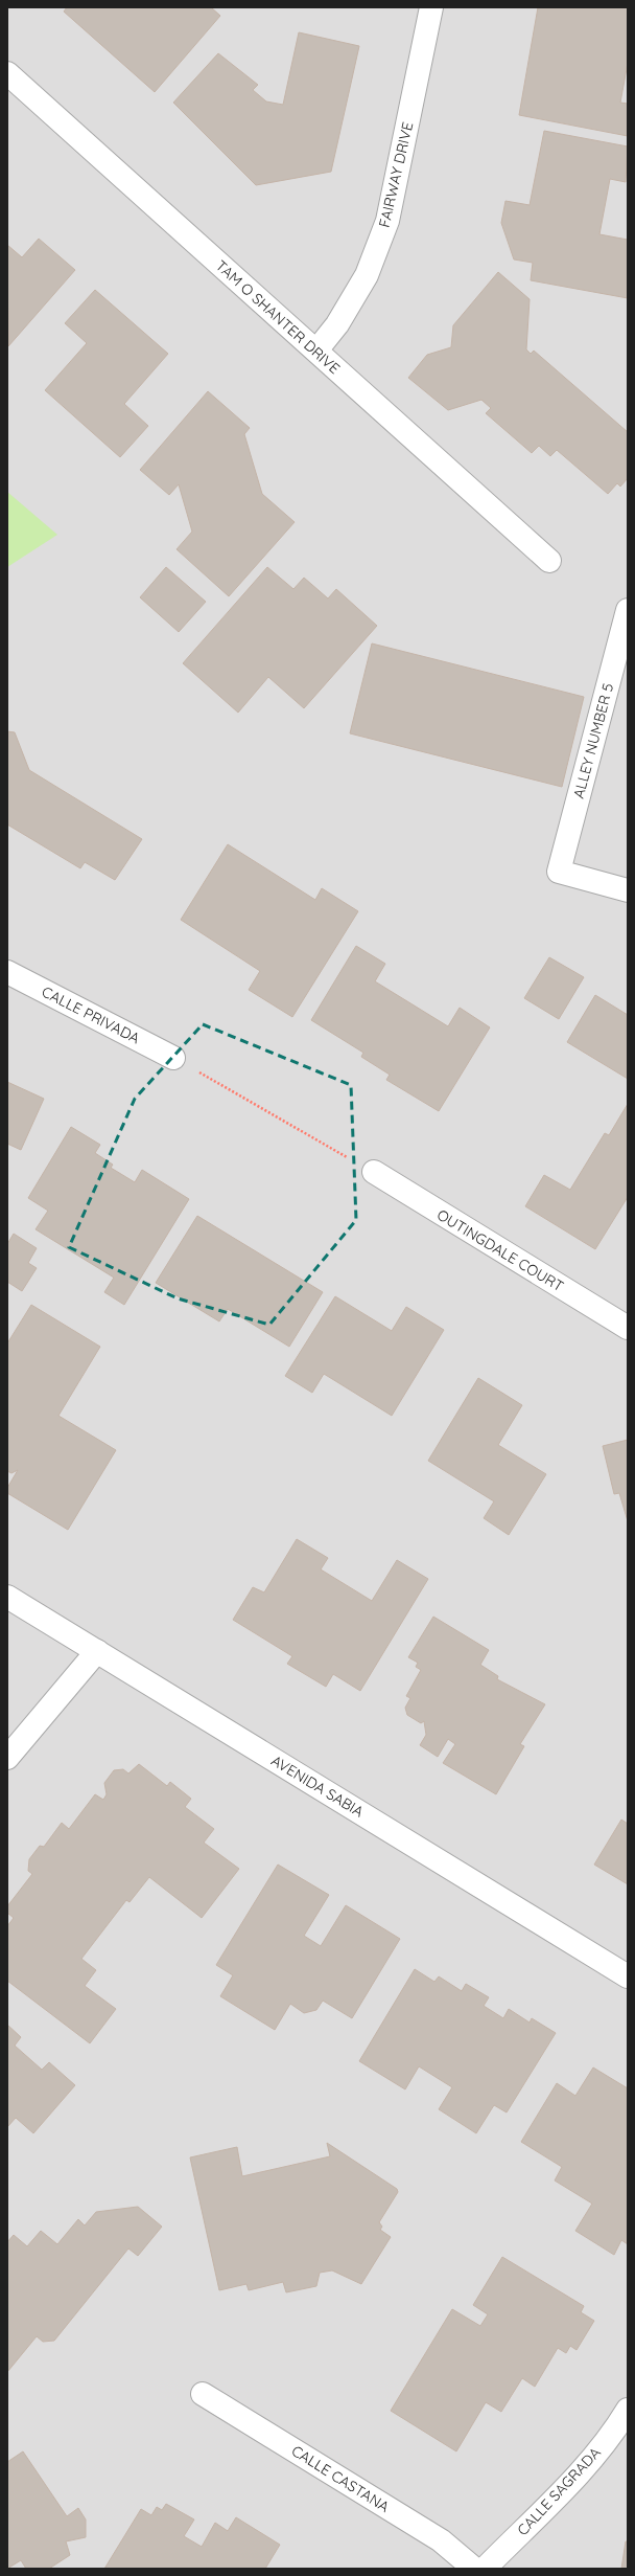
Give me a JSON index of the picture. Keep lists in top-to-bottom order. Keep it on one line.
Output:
{"streets":{"street":["FAIRWAY DRIVE","TAM O SHANTER DRIVE","ALLEY NUMBER 5","CALLE PRIVADA","OUTINGDALE COURT","AVENIDA SABIA","CALLE CASTANA","CALLE SAGRADA"]},"crossings":[["FAIRWAY DRIVE","TAM O SHANTER DRIVE"]]}
